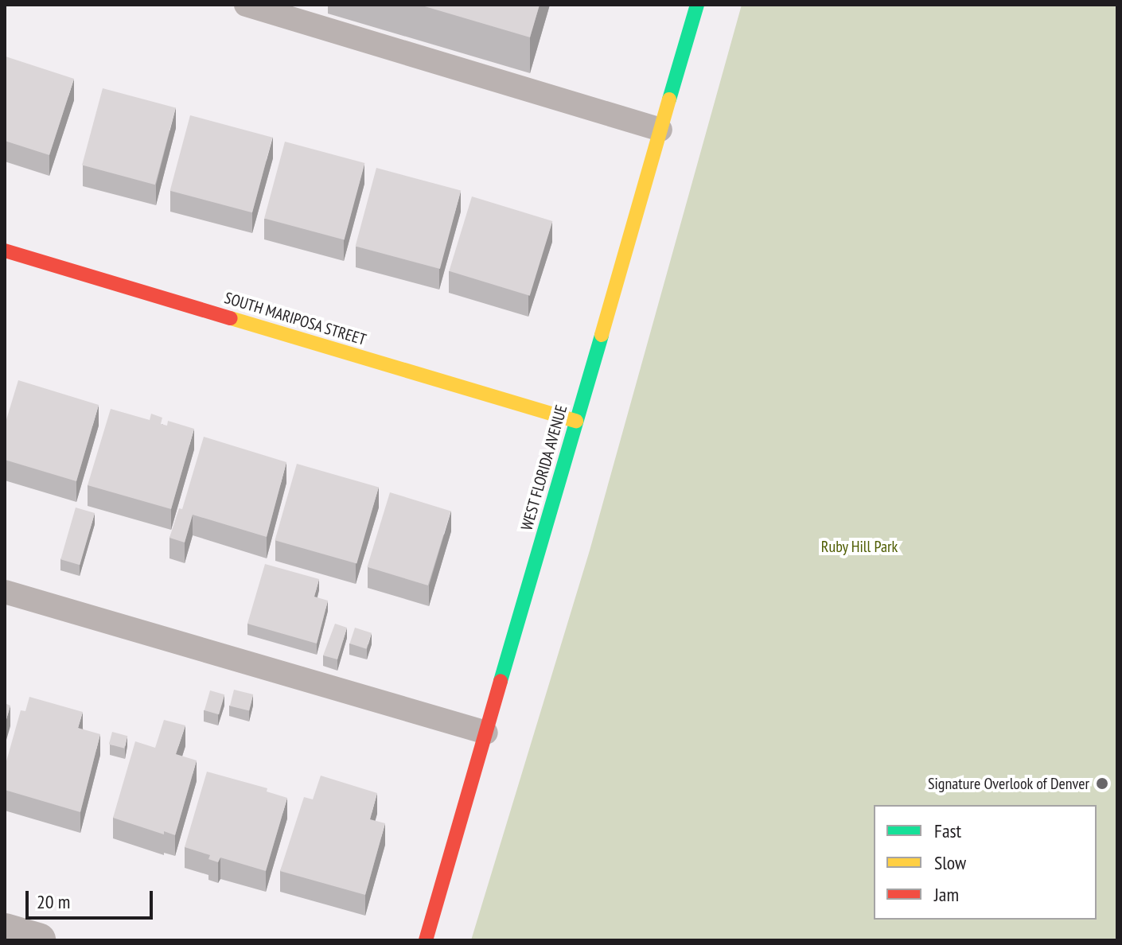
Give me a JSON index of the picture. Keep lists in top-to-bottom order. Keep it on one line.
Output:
{"streets":{"street":["SOUTH MARIPOSA STREET","WEST FLORIDA AVENUE"]},"crossings":[["SOUTH MARIPOSA STREET","WEST FLORIDA AVENUE"]],"parks":["Ruby Hill Park"],"places":["Signature Overlook of Denver"],"legend":["Fast","Slow","Jam"],"scale_bar":"20 m"}
